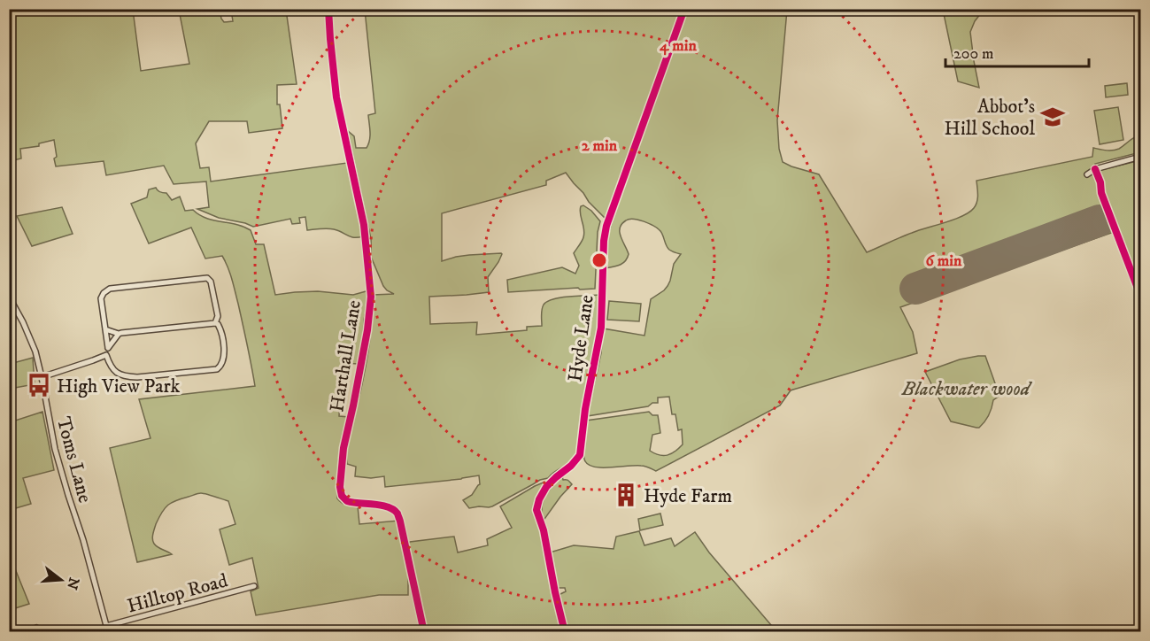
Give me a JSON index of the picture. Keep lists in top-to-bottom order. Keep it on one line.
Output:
{"streets":{"street":["Hyde Lane","Harthall Lane","Toms Lane","Hilltop Road"]},"crossings":[["Toms Lane","Hilltop Road"]],"parks":["Blackwater wood"],"places":{"school or university":["Abbot's Hill School"],"bus stop":["High View Park"],"building":["Hyde Farm"]},"scale_bar":"200 m","north":"right","rings":["4 min","2 min","6 min"]}
